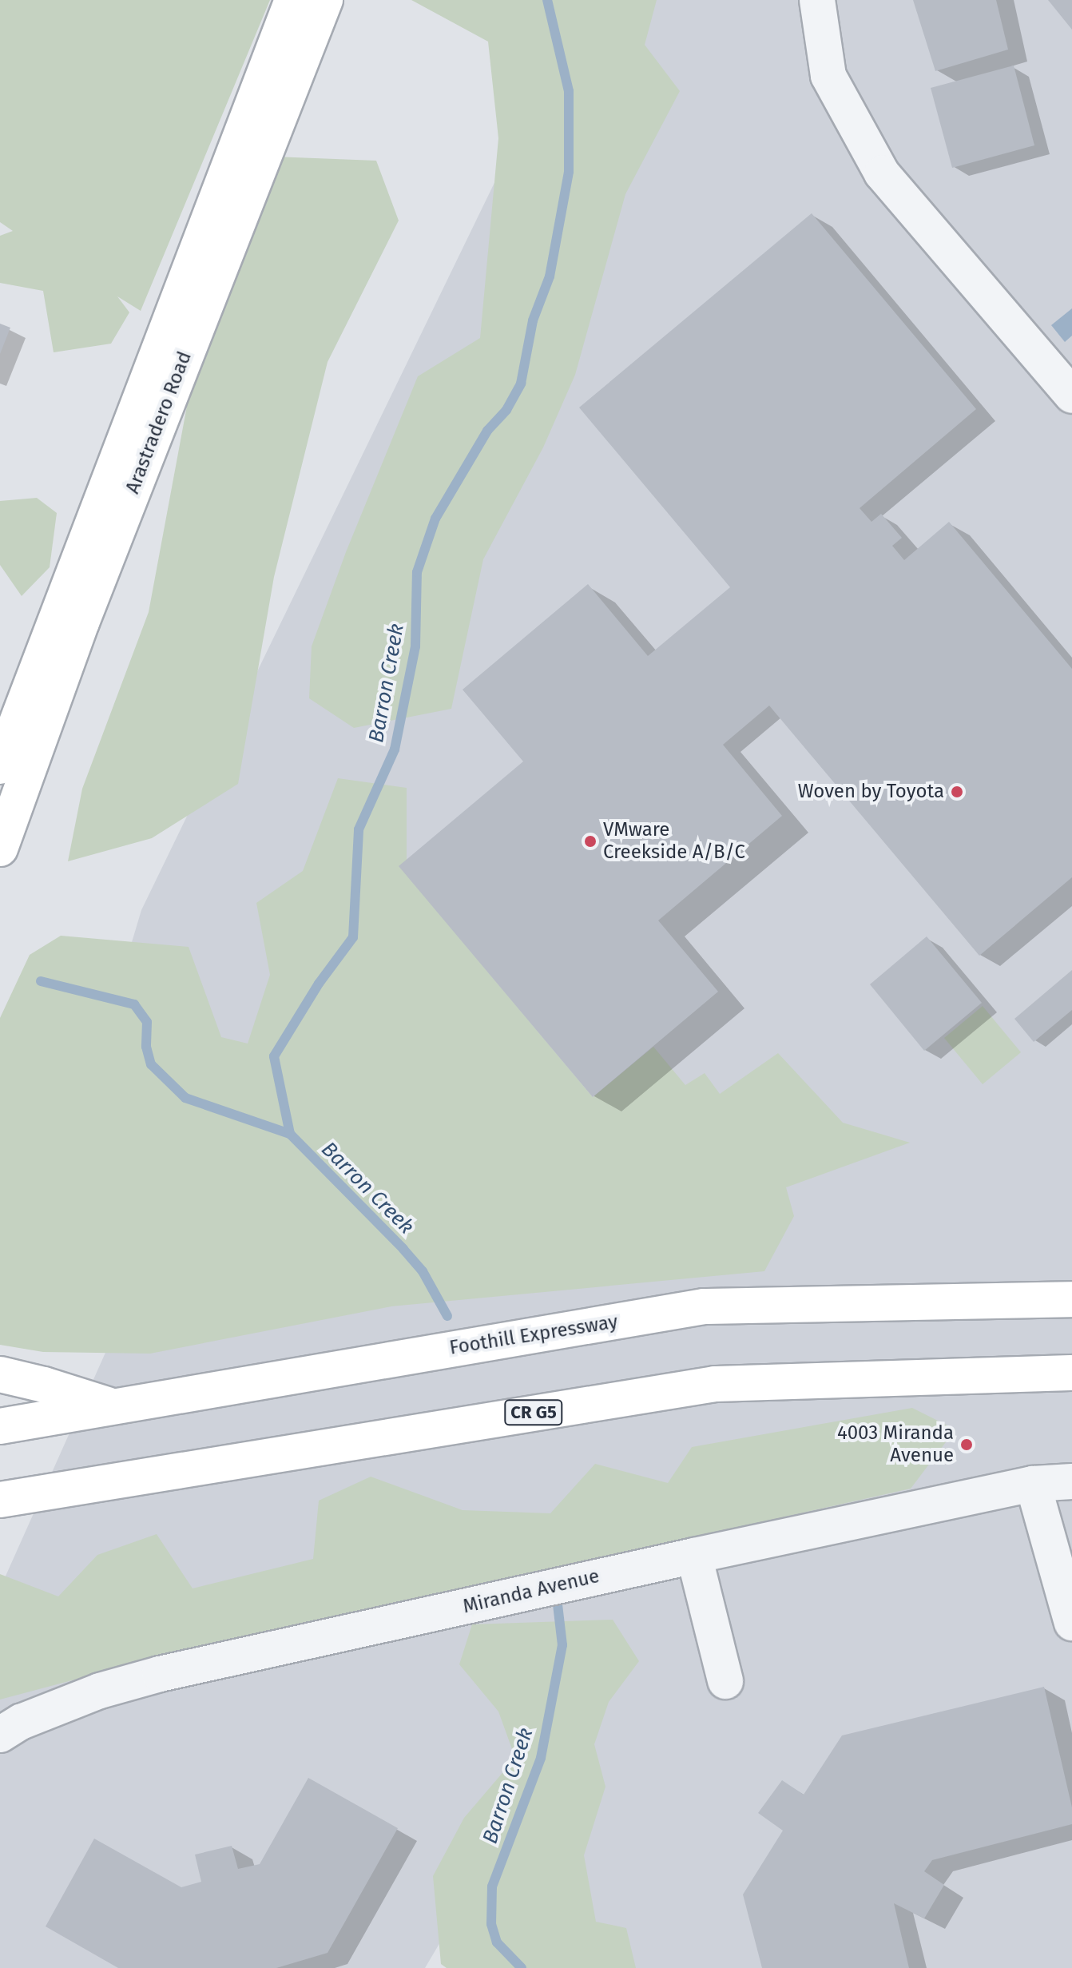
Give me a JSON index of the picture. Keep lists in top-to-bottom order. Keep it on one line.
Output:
{"streets":{"main road":["Arastradero Road","Foothill Expressway","CR G5"],"street":["Miranda Avenue"]},"water":["Barron Creek"],"places":["Woven by Toyota","VMware Creekside A/B/C","4003 Miranda Avenue"]}
